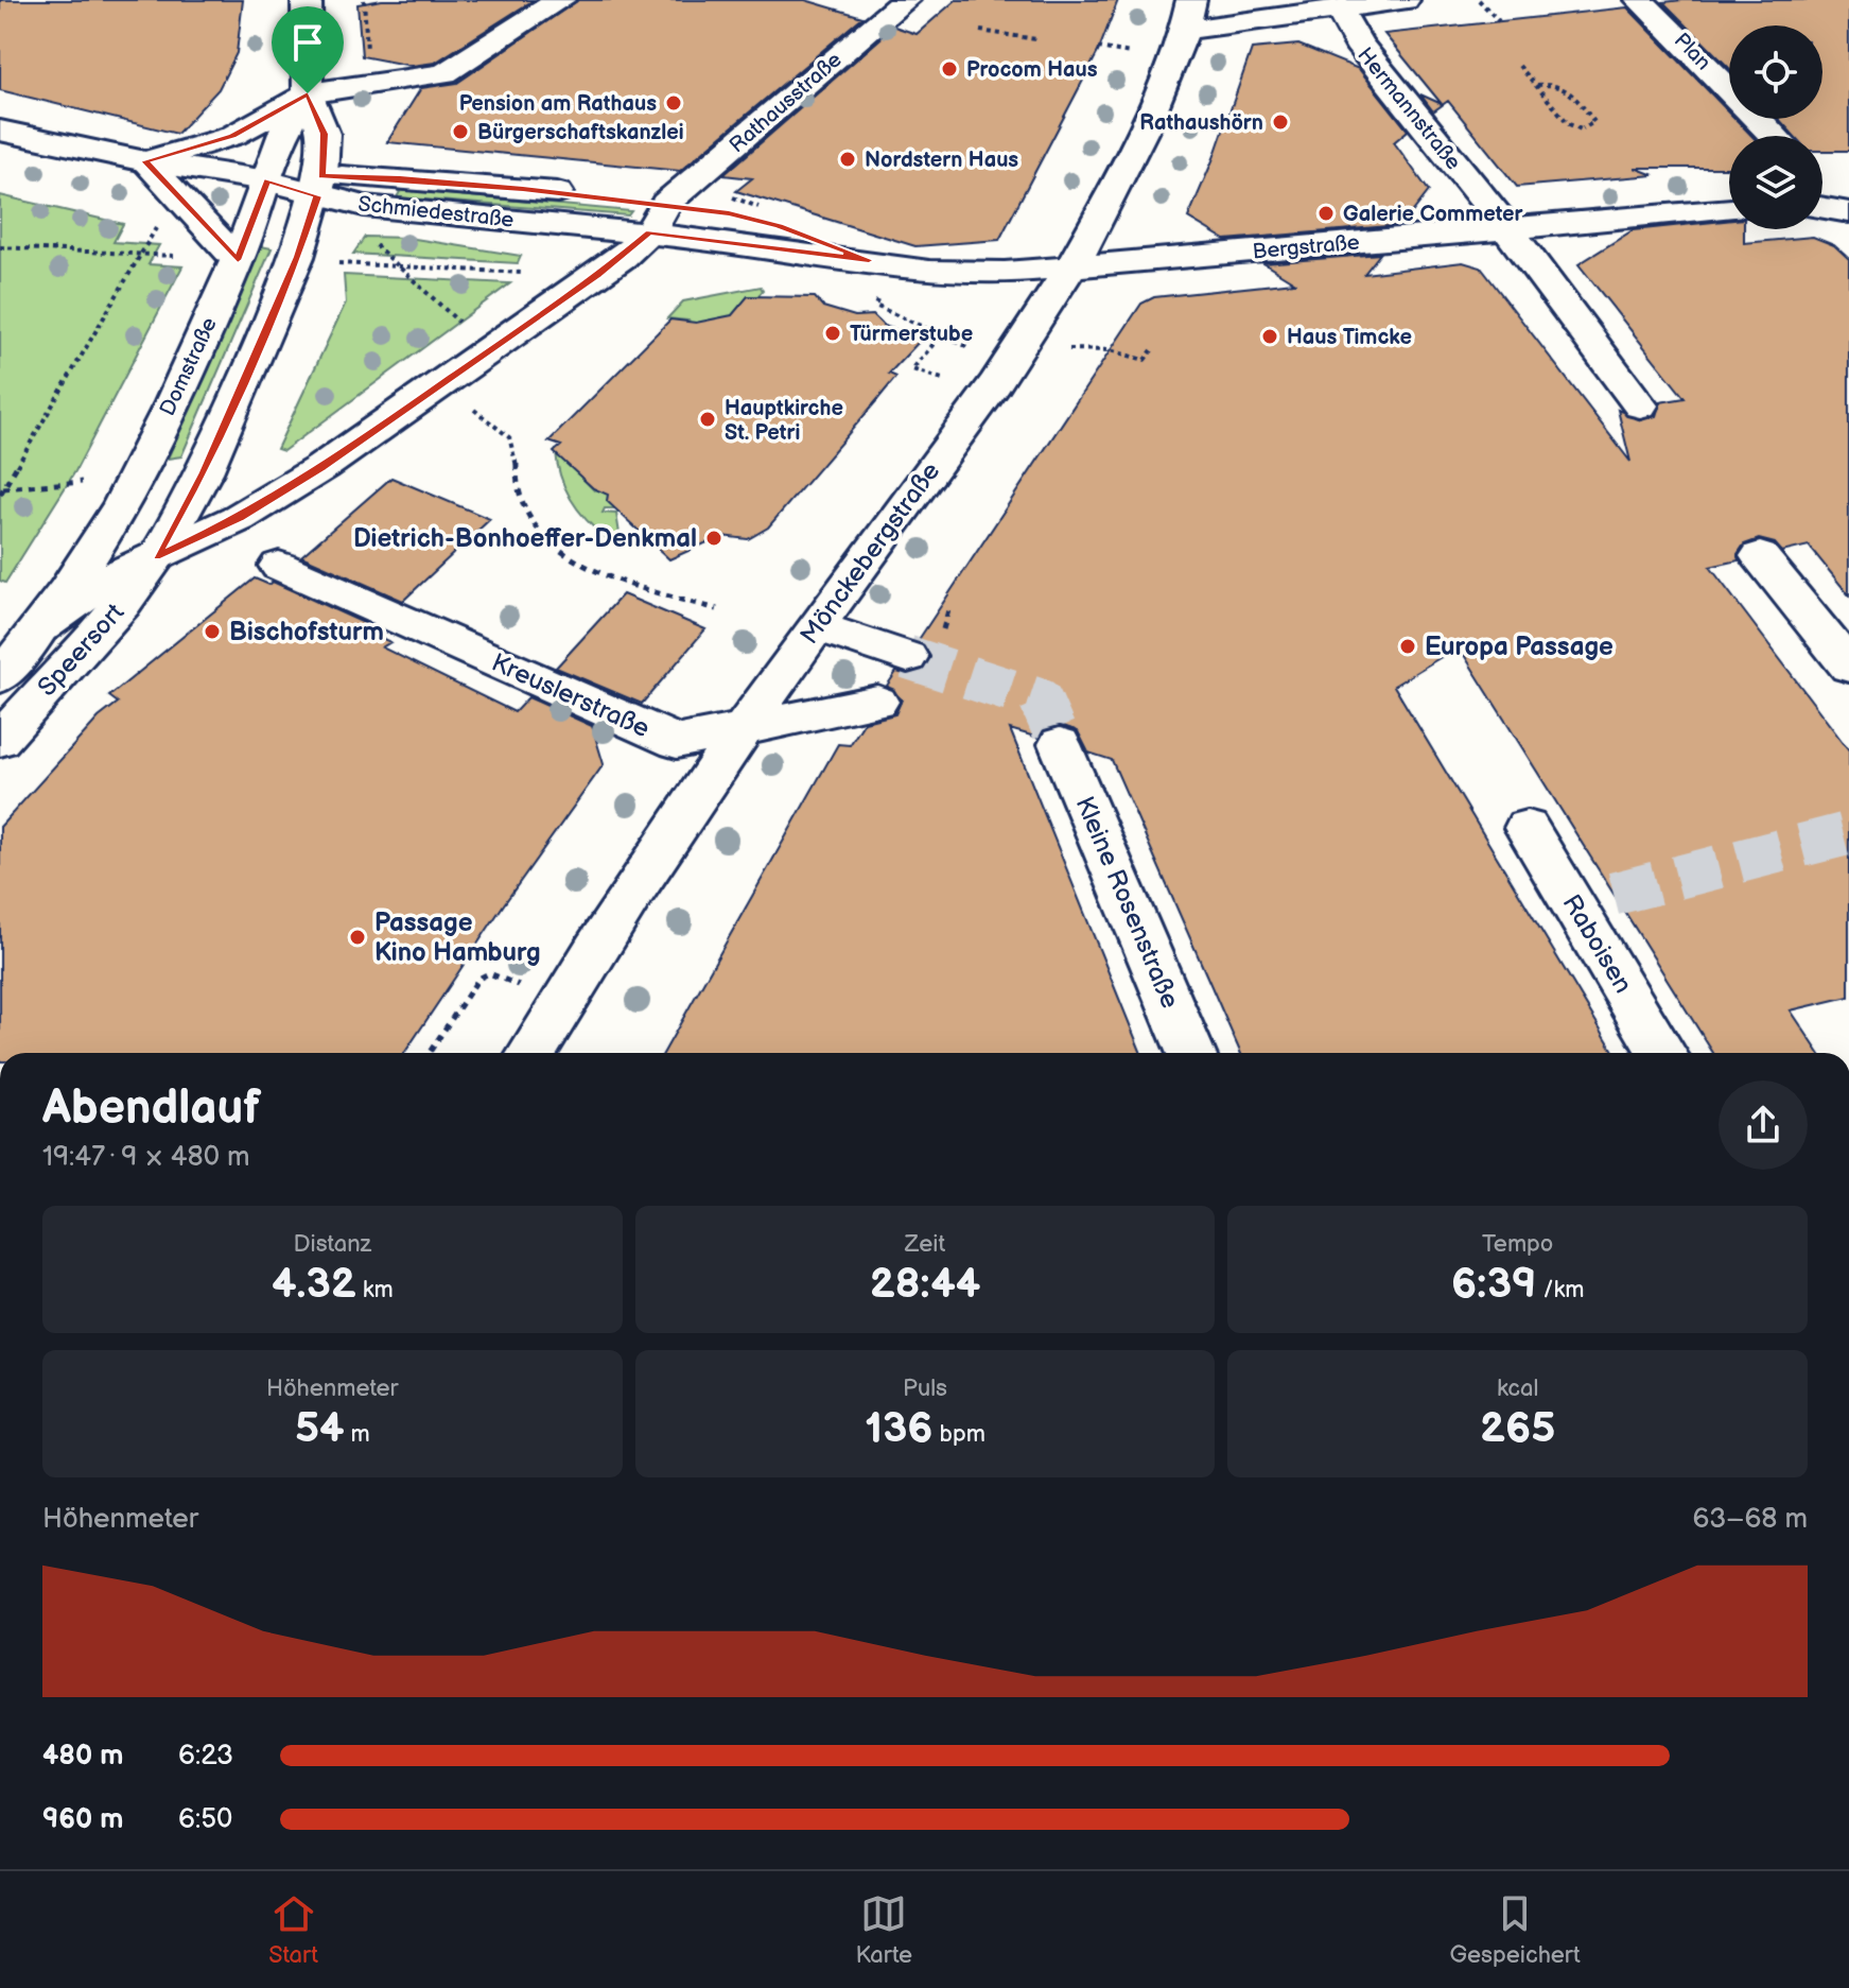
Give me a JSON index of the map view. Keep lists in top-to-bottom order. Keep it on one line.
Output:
{"streets":{"street":["Plan","Rathausstraße","Hermannstraße","Schmiedestraße","Bergstraße","Domstraße","Mönckebergstraße","Speersort","Kreuslerstraße","Kleine Rosenstraße","Raboisen"]},"crossings":[["Rathausstraße","Schmiedestraße"],["Rathausstraße","Bergstraße"],["Rathausstraße","Speersort"],["Hermannstraße","Bergstraße"],["Schmiedestraße","Bergstraße"],["Schmiedestraße","Domstraße"],["Schmiedestraße","Speersort"],["Bergstraße","Mönckebergstraße"],["Bergstraße","Speersort"],["Domstraße","Speersort"],["Mönckebergstraße","Kreuslerstraße"]],"places":["Procom Haus","Pension am Rathaus","Rathaushörn","Bürgerschaftskanzlei","Nordstern Haus","Galerie Commeter","Türmerstube","Haus Timcke","Hauptkirche St. Petri","Dietrich-Bonhoeffer-Denkmal","Bischofsturm","Europa Passage","Passage Kino Hamburg"],"page":{"heading":["Abendlauf","19:47 · 9 × 480 m"],"stats":[["Distanz","4.32 km"],["Zeit","28:44"],["Tempo","6:39 /km"],["Höhenmeter","54 m"],["Puls","136 bpm"],["kcal","265"]],"chart":["Höhenmeter","63–68 m"],"list":[{"name":"480 m","note":"6:23"},{"name":"960 m","note":"6:50"}],"tabs":["Start","Karte","Gespeichert"]}}
